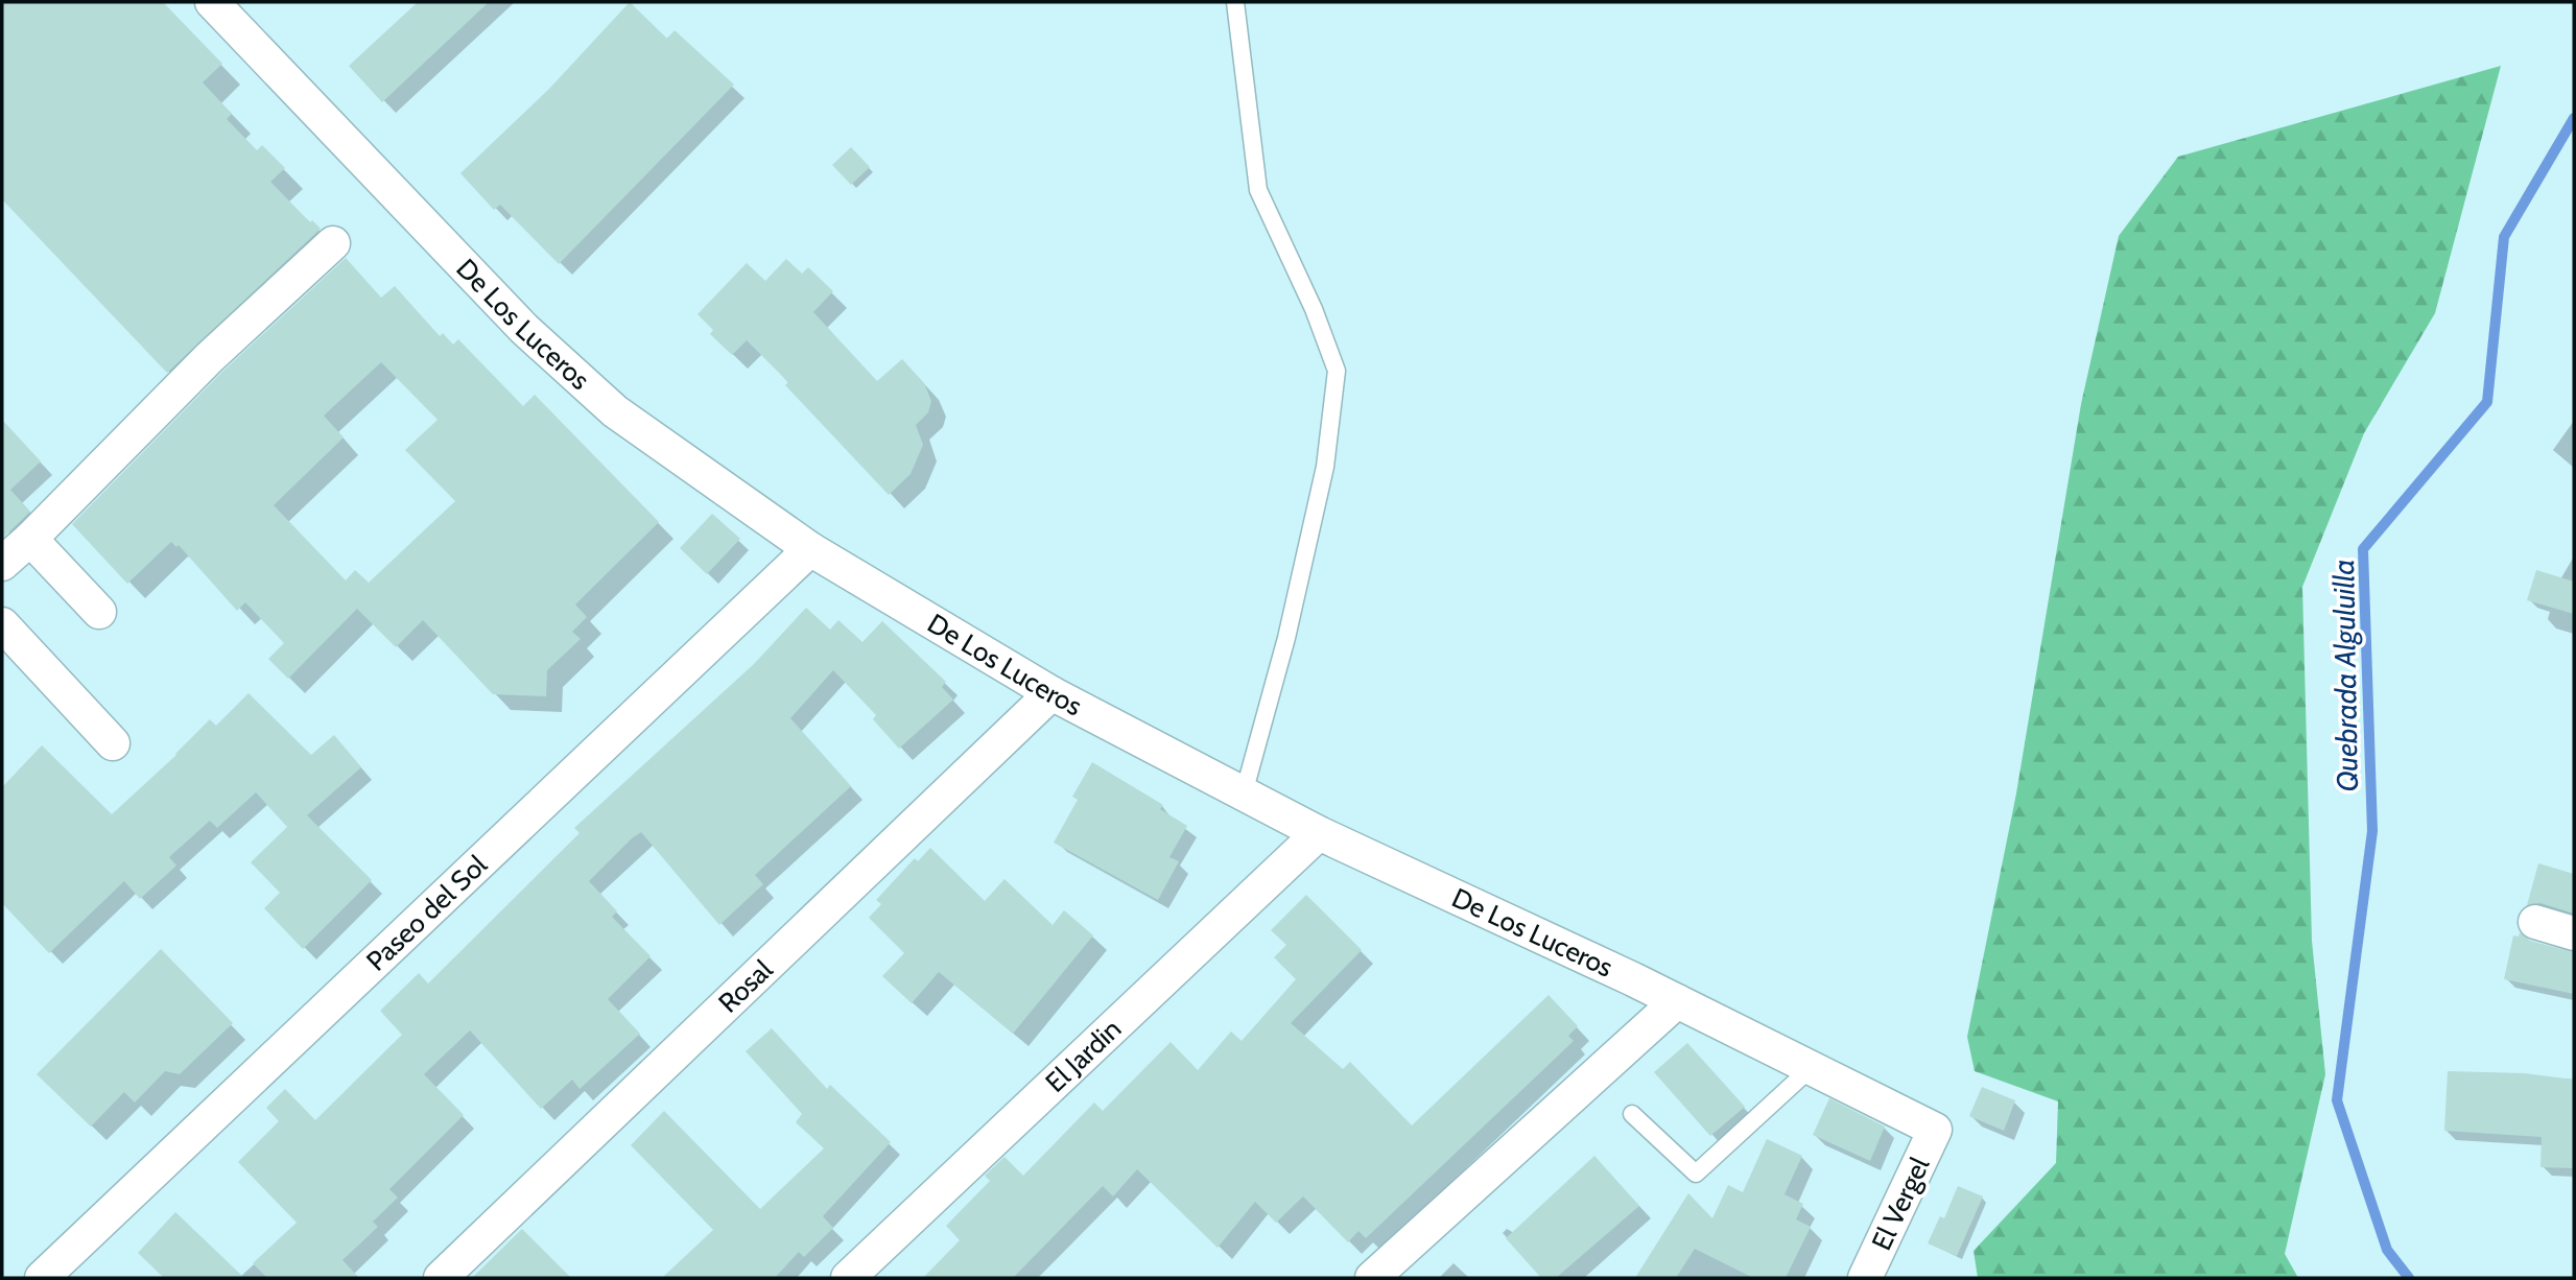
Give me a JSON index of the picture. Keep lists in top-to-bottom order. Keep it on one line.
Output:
{"streets":{"street":["De Los Luceros","Paseo del Sol","Rosal","El Jardin","El Vergel"]},"crossings":[["De Los Luceros","Paseo del Sol"],["De Los Luceros","Rosal"],["De Los Luceros","El Jardin"],["De Los Luceros","El Vergel"]],"water":["Quebrada Alguluilla"]}
